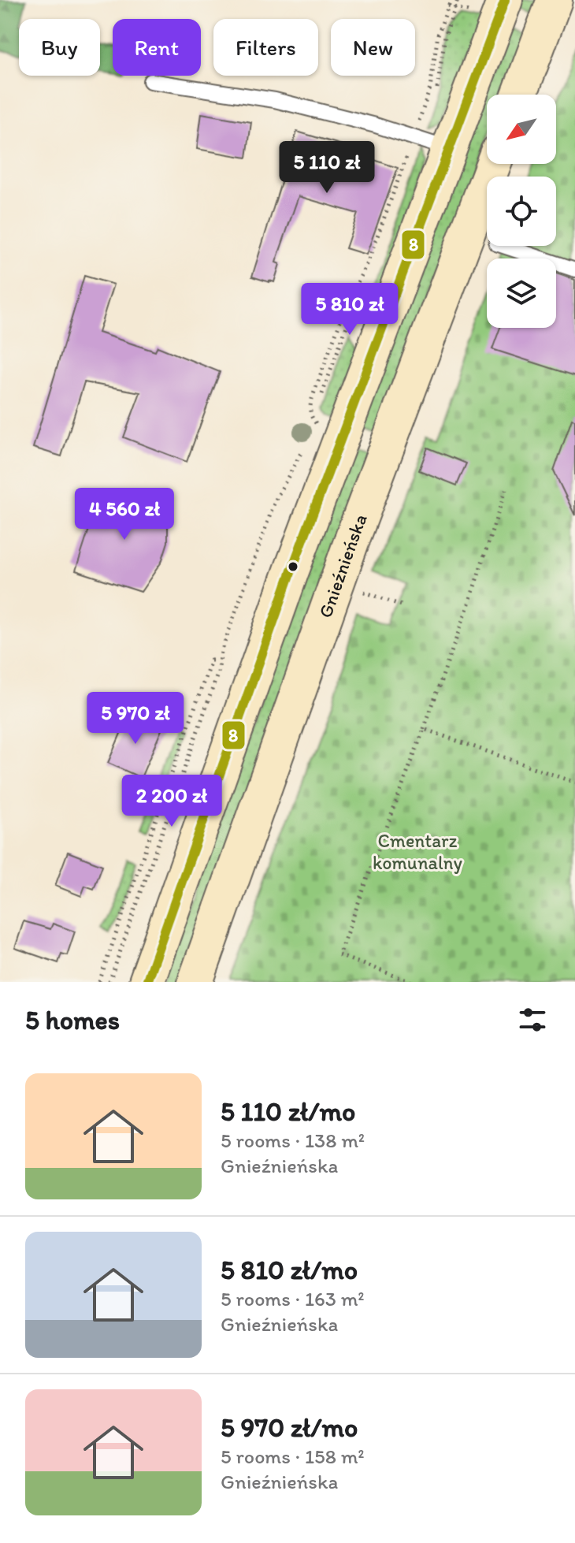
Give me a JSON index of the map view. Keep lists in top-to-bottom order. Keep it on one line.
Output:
{"streets":{"main road":["Gnieźnieńska"]},"parks":["Cmentarz komunalny"],"lines":["transit line 8"],"north":"bottom left","page":{"chip":["Buy","Rent","Filters","New"],"price":["5 110 zł","5 810 zł","4 560 zł","5 970 zł","2 200 zł"],"heading":"5 homes","list":[{"name":"5 110 zł/mo","note":"5 rooms · 138 m² · Gnieźnieńska"},{"name":"5 810 zł/mo","note":"5 rooms · 163 m² · Gnieźnieńska"},{"name":"5 970 zł/mo","note":"5 rooms · 158 m² · Gnieźnieńska"}]}}
